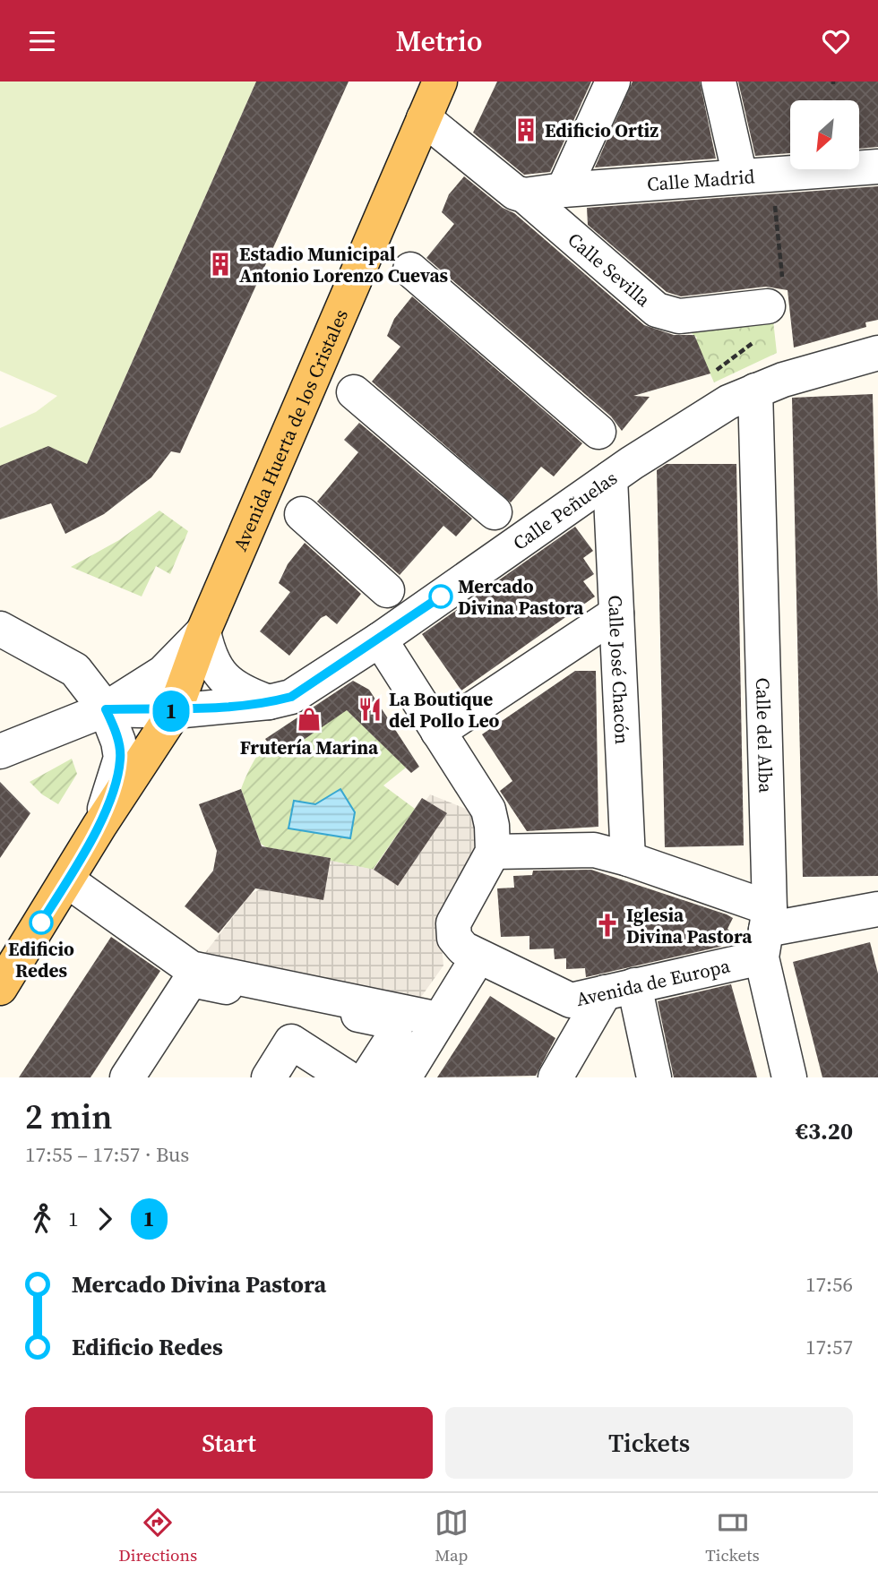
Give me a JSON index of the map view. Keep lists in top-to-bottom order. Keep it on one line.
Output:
{"streets":{"main road":["Avenida Huerta de los Cristales"],"street":["Calle Madrid","Calle Sevilla","Calle Peñuelas","Calle José Chacón","Calle del Alba","Avenida de Europa"]},"crossings":[["Calle Madrid","Calle Sevilla"],["Calle Sevilla","Avenida Huerta de los Cristales"],["Avenida Huerta de los Cristales","Calle Peñuelas"],["Calle Peñuelas","Calle José Chacón"],["Calle Peñuelas","Calle del Alba"],["Calle del Alba","Avenida de Europa"]],"places":{"building":["Edificio Ortiz","Estadio Municipal Antonio Lorenzo Cuevas"],"other":["Mercado Divina Pastora","Edificio Redes"],"restaurant":["La Boutique del Pollo Leo"],"shop":["Frutería Marina"],"church":["Iglesia Divina Pastora"]},"lines":["bus line 1"],"north":"bottom left","page":{"header":"Metrio","on_map":"1","heading":["2 min","17:55 – 17:57 · Bus","€3.20"],"legs":["1","1"],"list":[{"name":"Mercado Divina Pastora","value":"17:56"},{"name":"Edificio Redes","value":"17:57"}],"buttons":["Start","Tickets"],"tabs":["Directions","Map","Tickets"]}}
